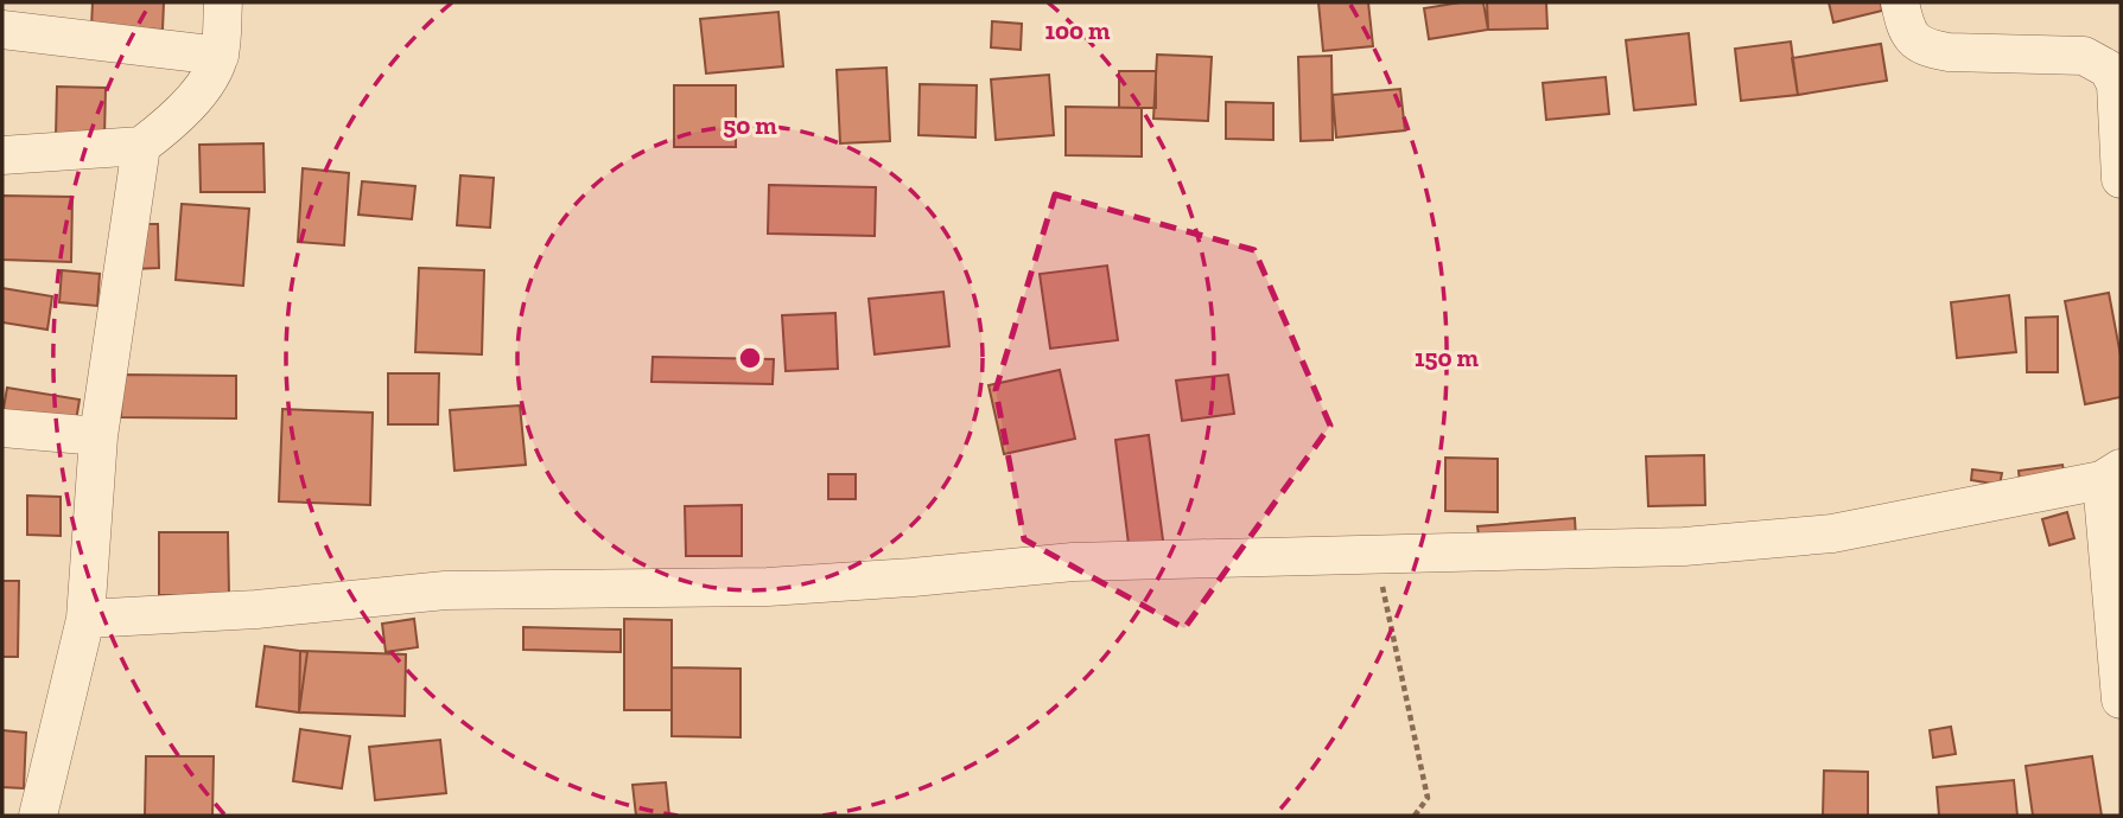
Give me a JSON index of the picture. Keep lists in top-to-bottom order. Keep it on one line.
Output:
{"rings":["100 m","50 m","150 m"]}
